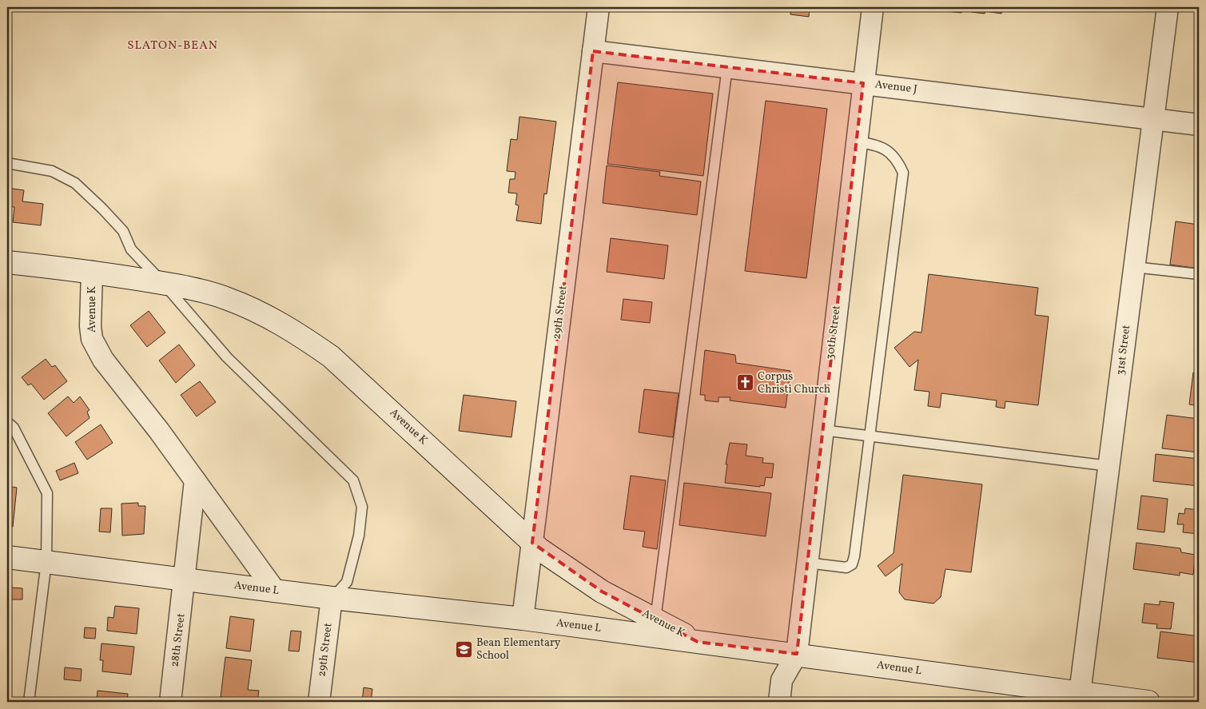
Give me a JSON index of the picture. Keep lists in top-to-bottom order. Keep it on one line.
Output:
{"streets":{"street":["Avenue J","Avenue K","29th Street","30th Street","31st Street","Avenue L","28th Street"]},"crossings":[["Avenue J","29th Street"],["Avenue J","30th Street"],["Avenue J","31st Street"],["Avenue K","29th Street"],["Avenue K","Avenue L"],["29th Street","Avenue L"],["30th Street","Avenue L"],["31st Street","Avenue L"],["Avenue L","28th Street"]],"districts":["SLATON-BEAN"],"places":{"church":["Corpus Christi Church"],"school or university":["Bean Elementary School"]}}
